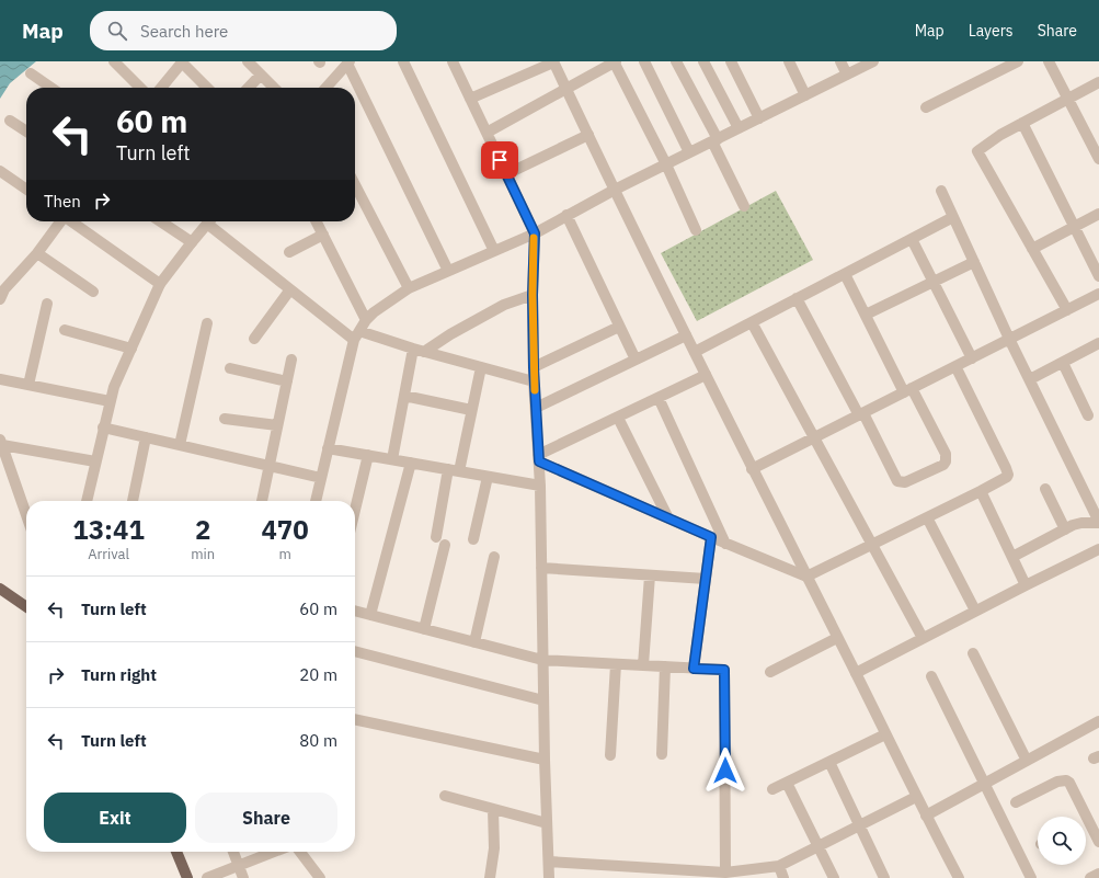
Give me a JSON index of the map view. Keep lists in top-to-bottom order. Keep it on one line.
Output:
{"page":{"header":"Map","search":"Search here","nav":["Map","Layers","Share"],"turn":["60 m","Turn left"],"then":"Then","eta":["13:41","Arrival","2","min","470","m"],"list":[{"name":"Turn left","value":"60 m"},{"name":"Turn right","value":"20 m"},{"name":"Turn left","value":"80 m"}],"buttons":["Exit","Share"]}}
